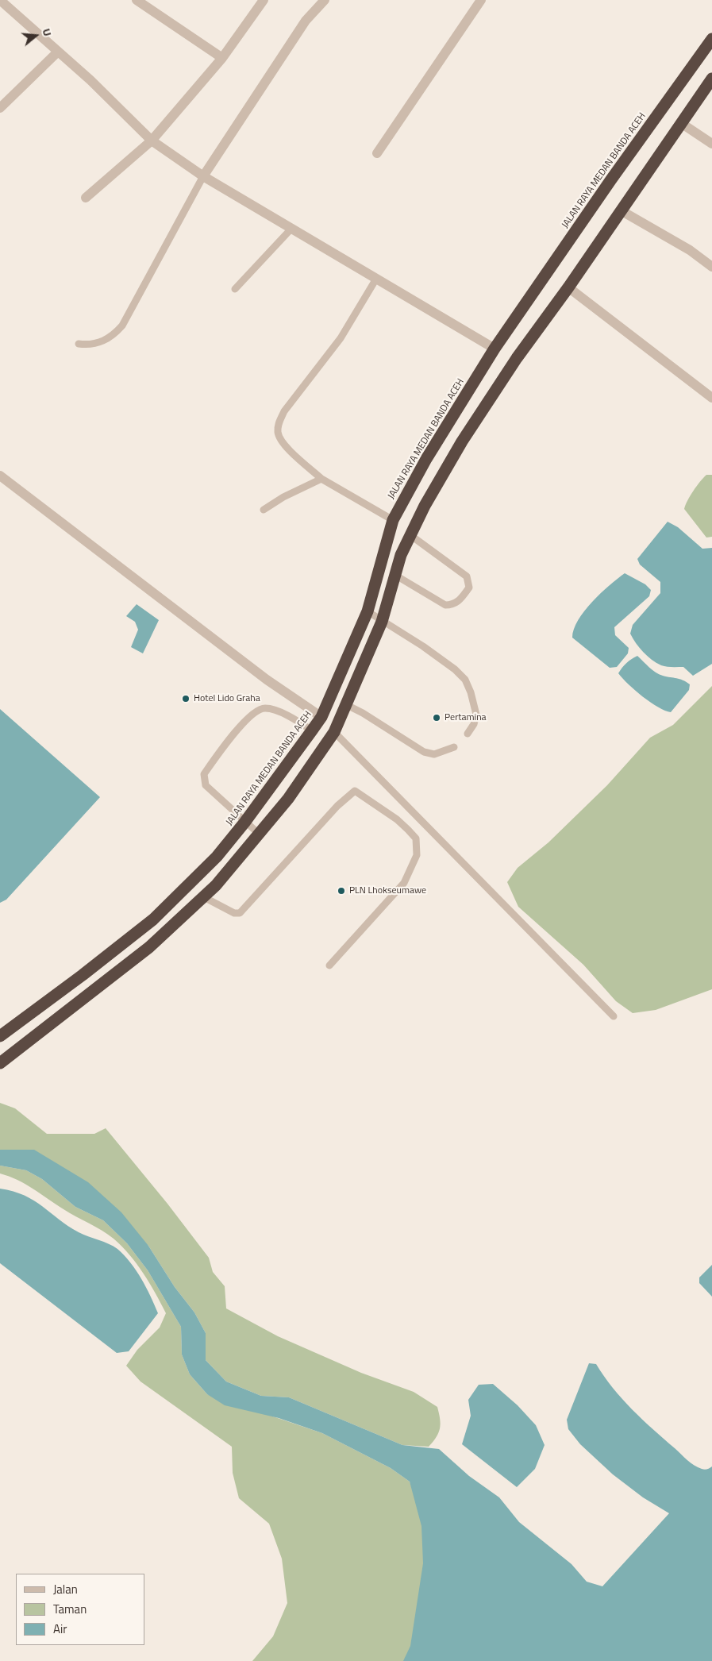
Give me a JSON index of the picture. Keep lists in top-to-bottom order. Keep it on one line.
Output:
{"streets":{"highway":["JALAN RAYA MEDAN BANDA ACEH"]},"places":["Hotel Lido Graha","Pertamina","PLN Lhokseumawe"],"legend":["Jalan","Taman","Air"],"north":"right"}
